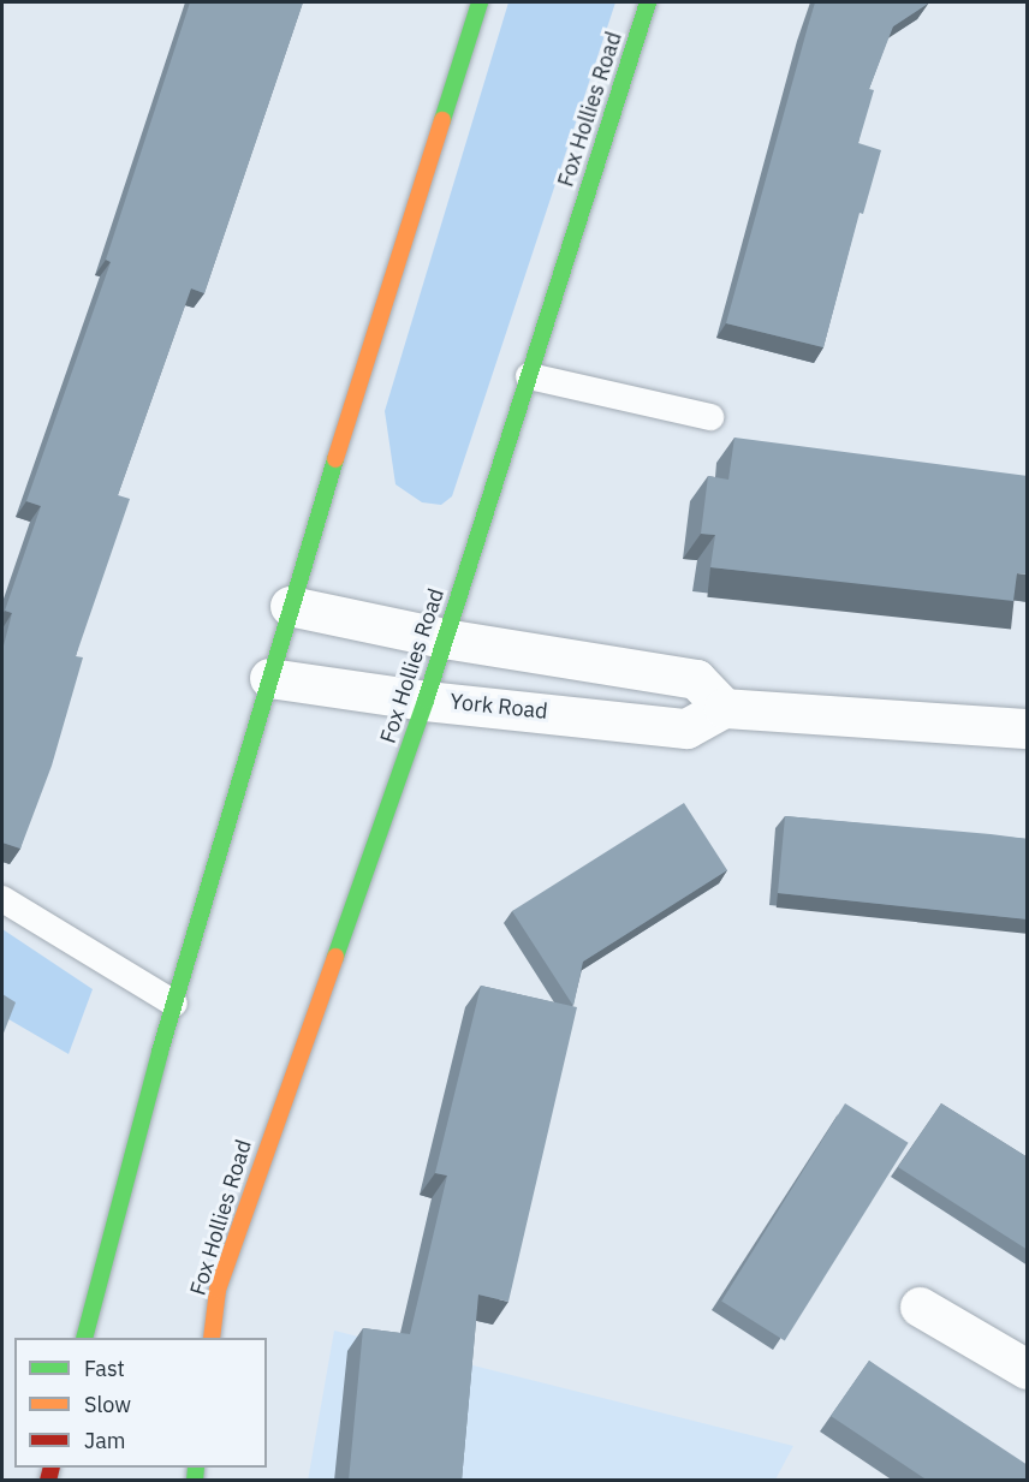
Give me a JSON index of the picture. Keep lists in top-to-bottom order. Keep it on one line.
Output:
{"streets":{"main road":["Fox Hollies Road"],"street":["York Road"]},"crossings":[["Fox Hollies Road","York Road"]],"legend":["Fast","Slow","Jam"]}
